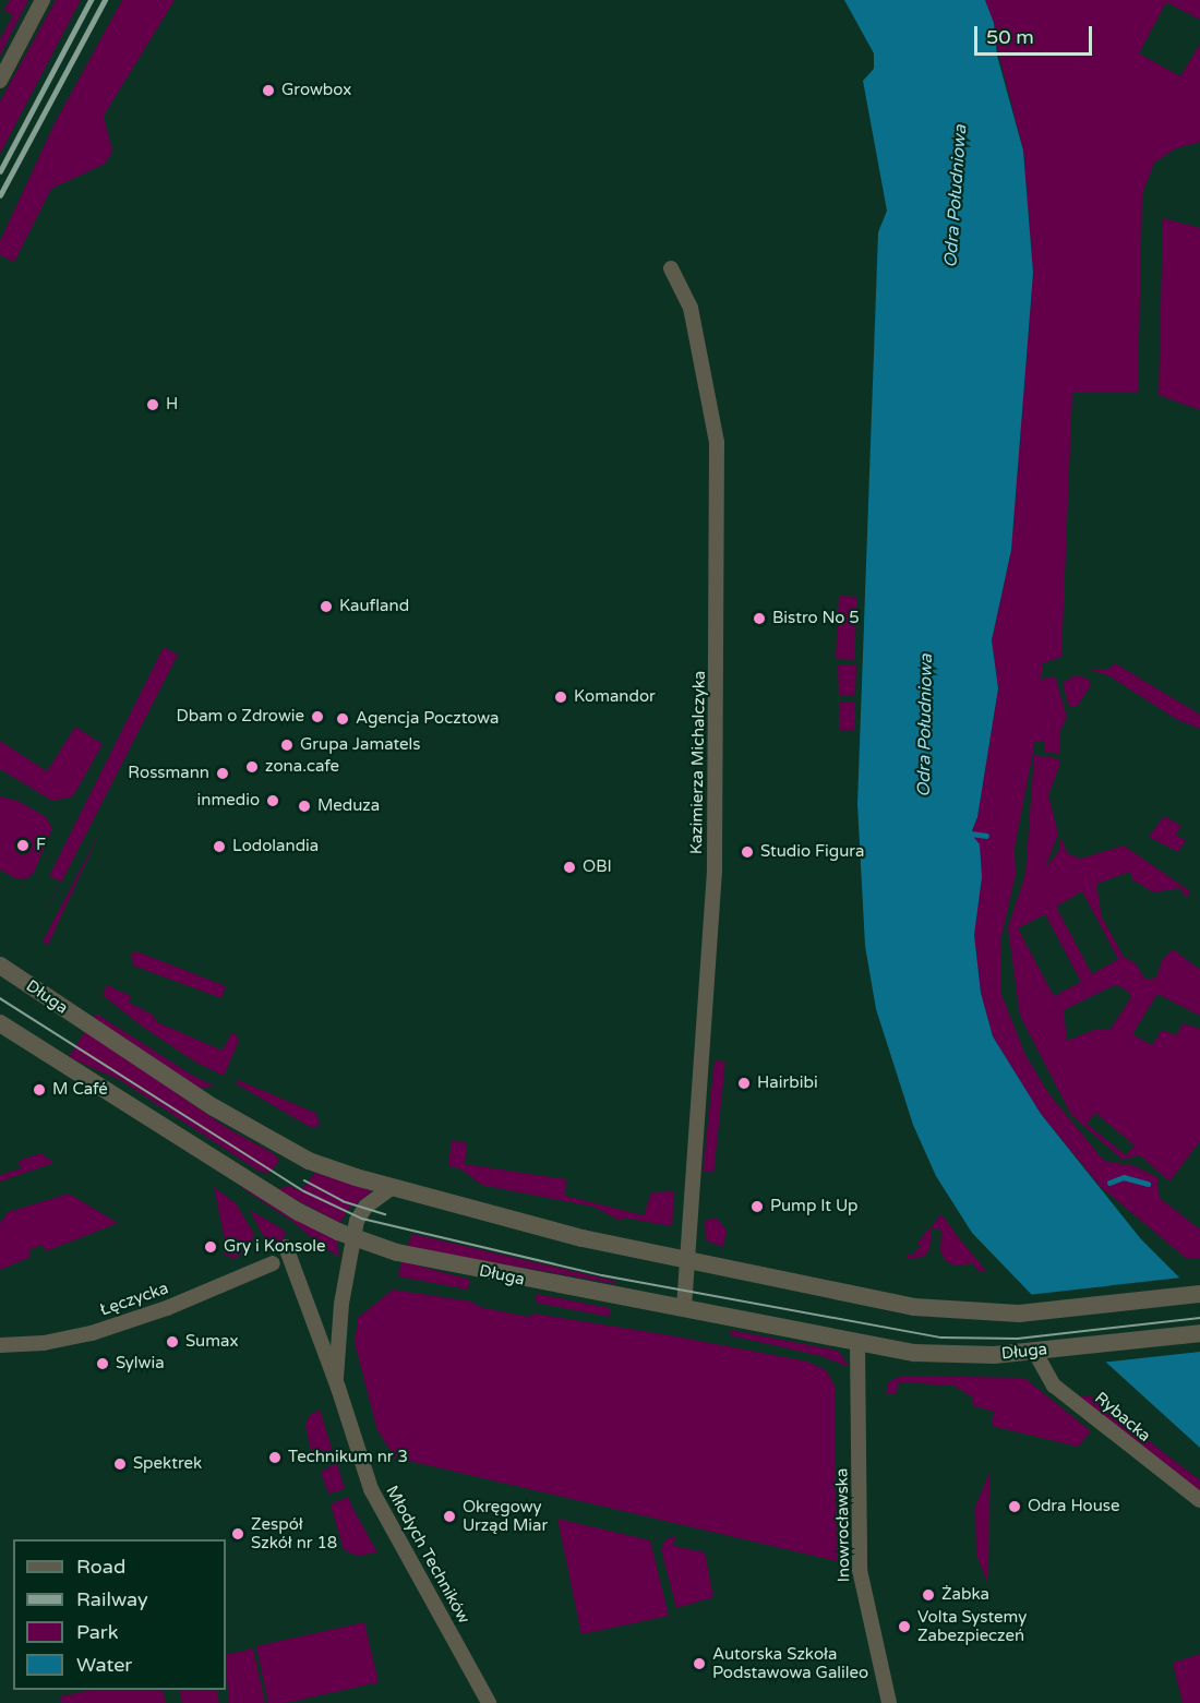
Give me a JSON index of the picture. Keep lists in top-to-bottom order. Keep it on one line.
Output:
{"streets":{"street":["Kazimierza Michalczyka","Długa","Łęczycka","Rybacka","Inowrocławska","Młodych Techników"]},"crossings":[["Kazimierza Michalczyka","Długa"],["Długa","Rybacka"],["Długa","Inowrocławska"],["Długa","Młodych Techników"]],"water":["Odra Południowa"],"places":["Growbox","H","Kaufland","Bistro No 5","Komandor","Dbam o Zdrowie","Agencja Pocztowa","Grupa Jamatels","zona.cafe","Rossmann","inmedio","Meduza","F","Lodolandia","Studio Figura","OBI","Hairbibi","M Café","Pump It Up","Gry i Konsole","Sumax","Sylwia","Technikum nr 3","Spektrek","Odra House","Okręgowy Urząd Miar","Zespół Szkół nr 18","Żabka","Volta Systemy Zabezpieczeń","Autorska Szkoła Podstawowa Galileo"],"legend":["Road","Railway","Park","Water"],"scale_bar":"50 m"}
